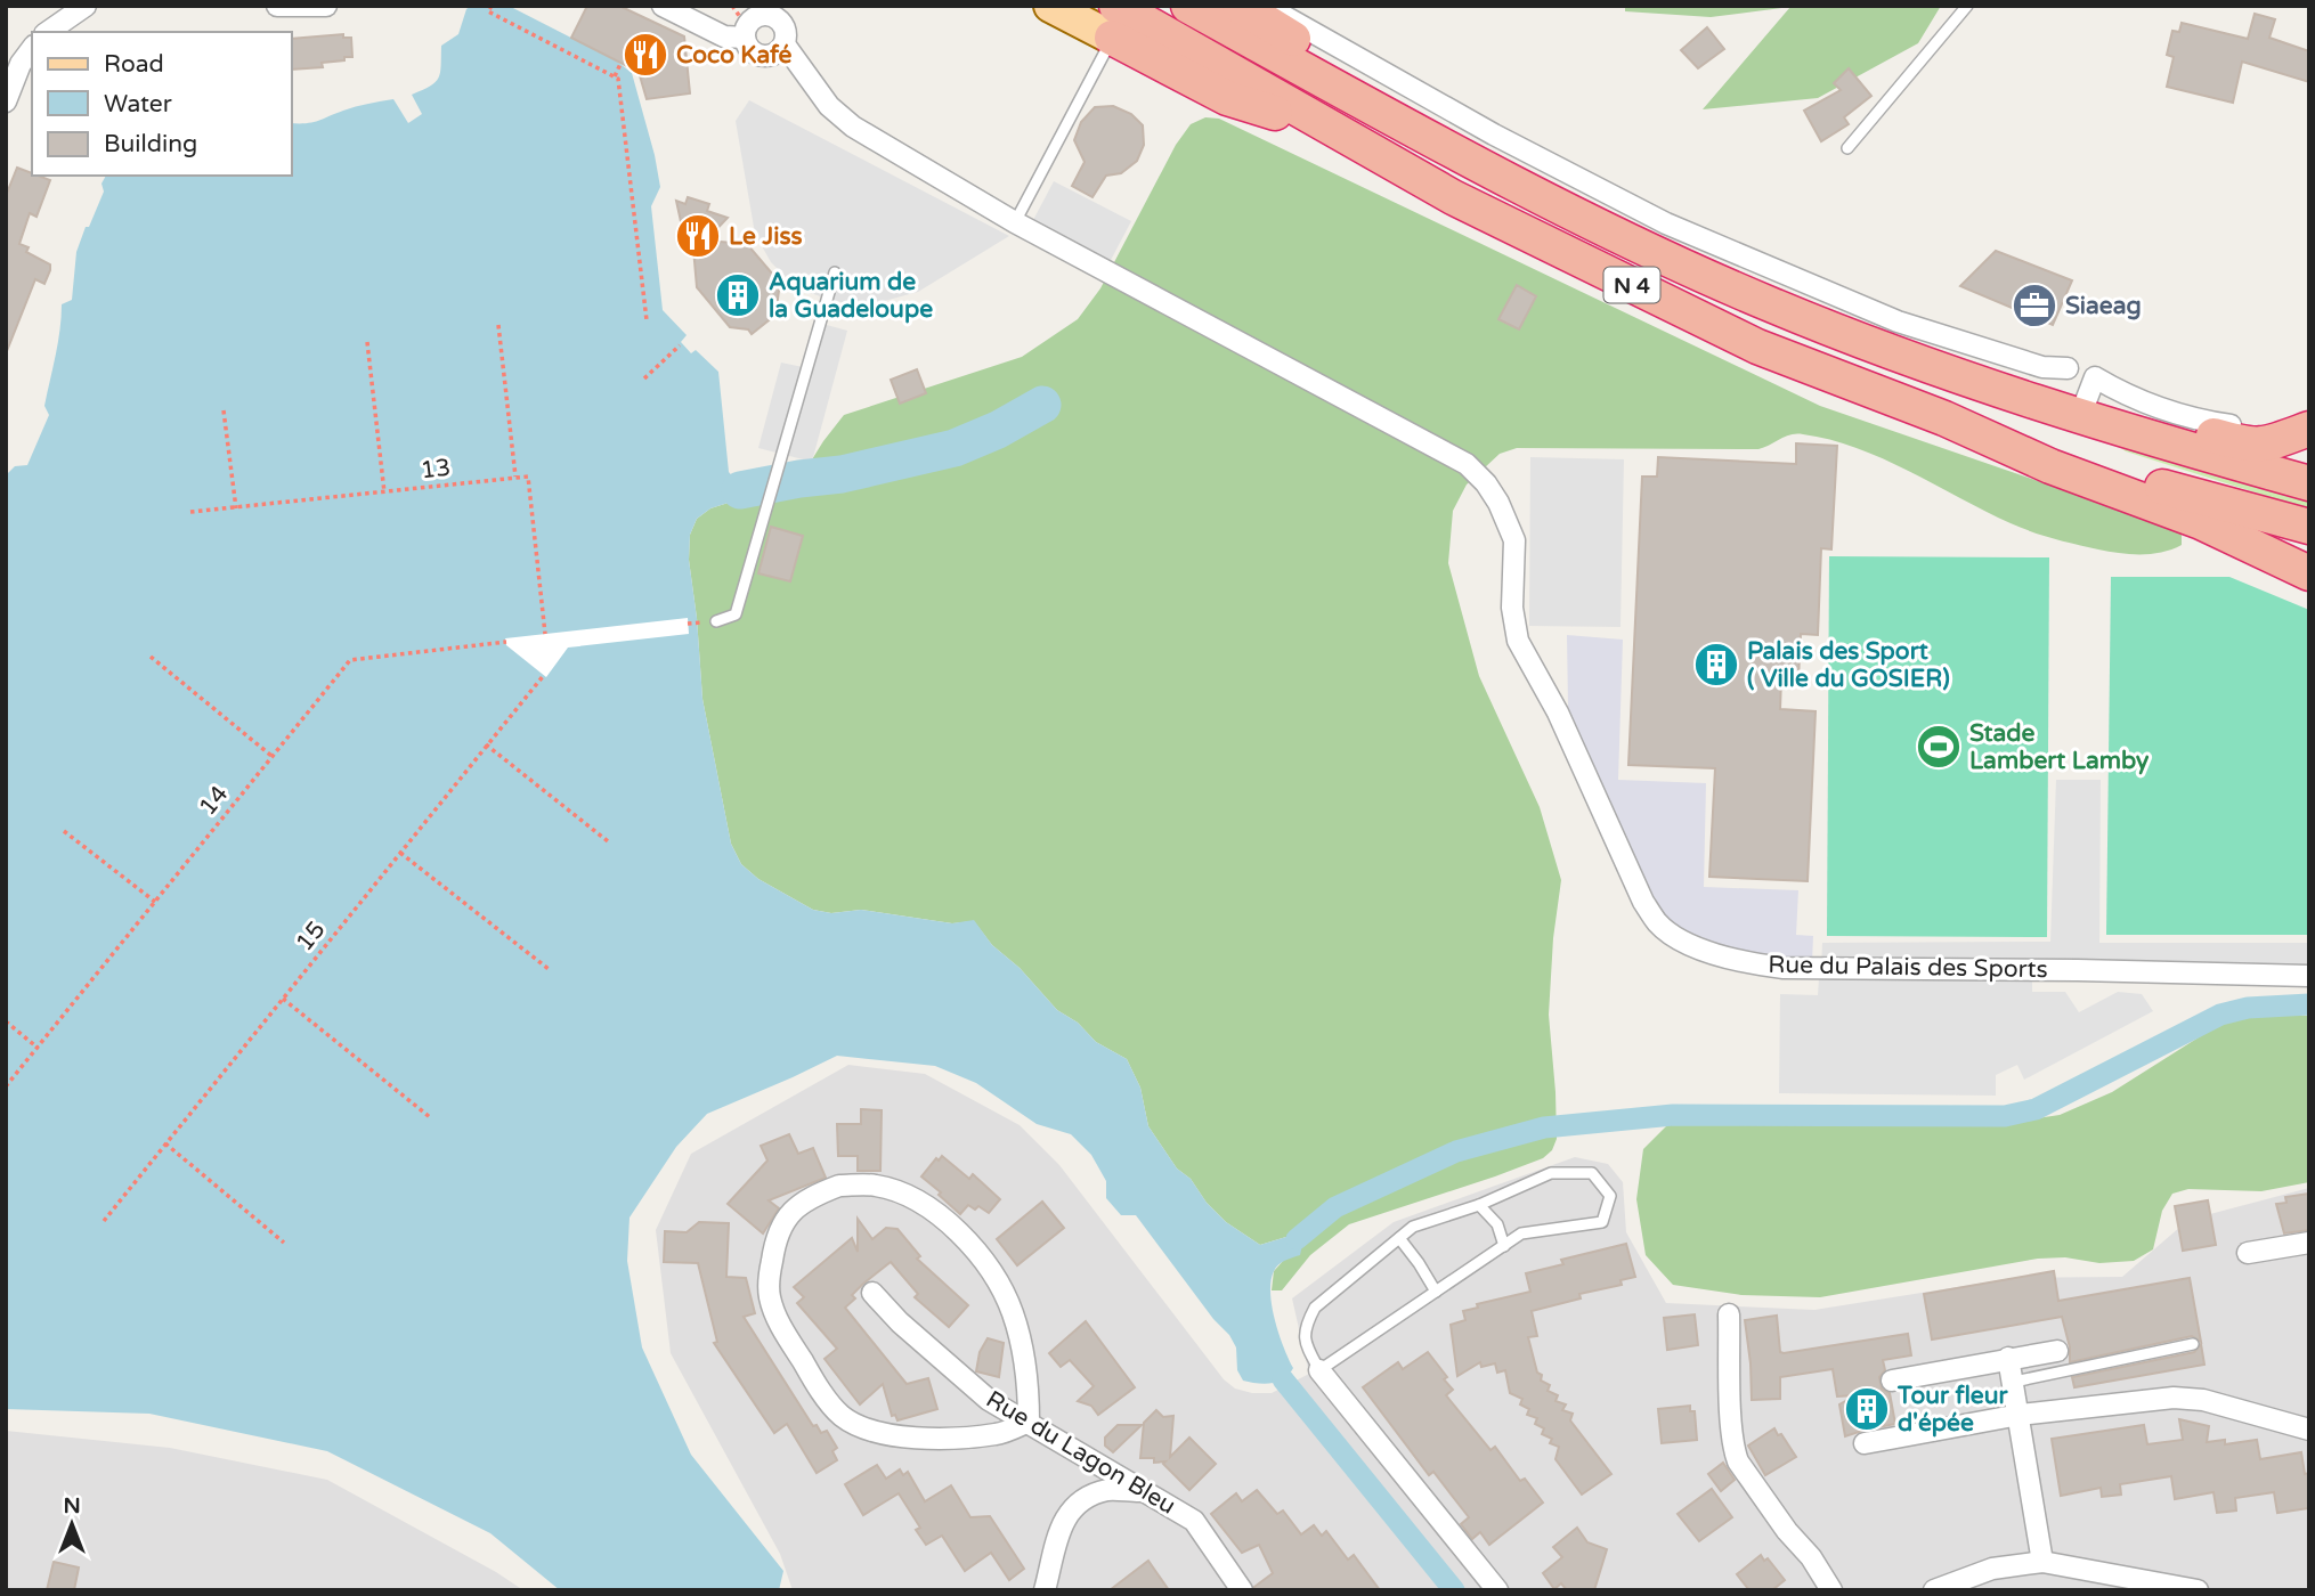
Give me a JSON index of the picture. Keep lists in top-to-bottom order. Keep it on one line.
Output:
{"streets":{"highway":["N 4"],"street":["Rue du Palais des Sports","Rue du Lagon Bleu"],"path":["13","14","15"]},"places":{"restaurant":["Coco Kafé","Le Jiss"],"building":["Aquarium de la Guadeloupe","Palais des Sport ( Ville du GOSIER)","Tour fleur d'épée"],"office":["Siaeag"],"sports":["Stade Lambert Lamby"]},"legend":["Road","Water","Building"],"north":"top"}
